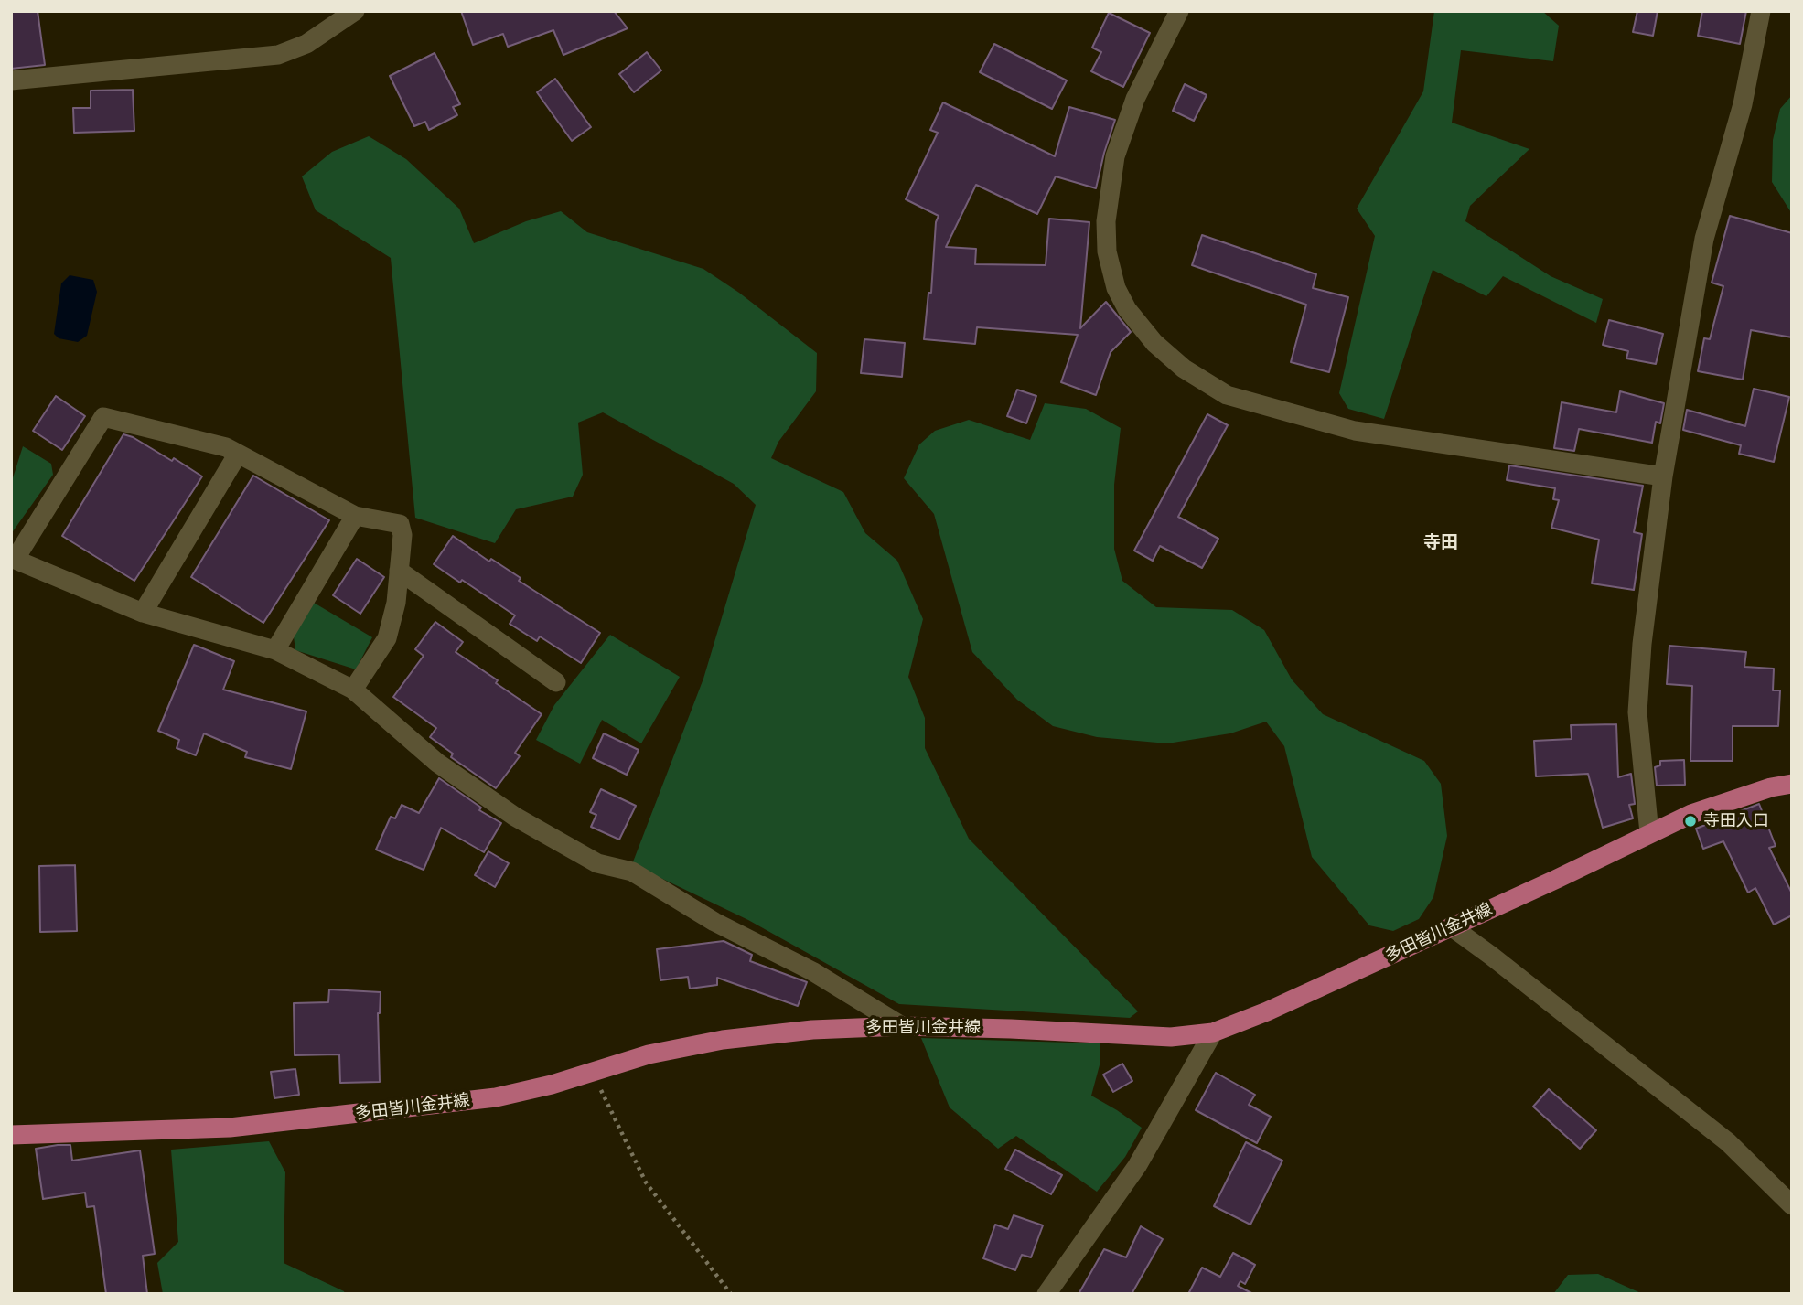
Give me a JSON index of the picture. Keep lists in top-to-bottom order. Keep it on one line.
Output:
{"streets":{"main road":["多田皆川金井線"]},"districts":["寺田"],"places":["寺田入口"]}
